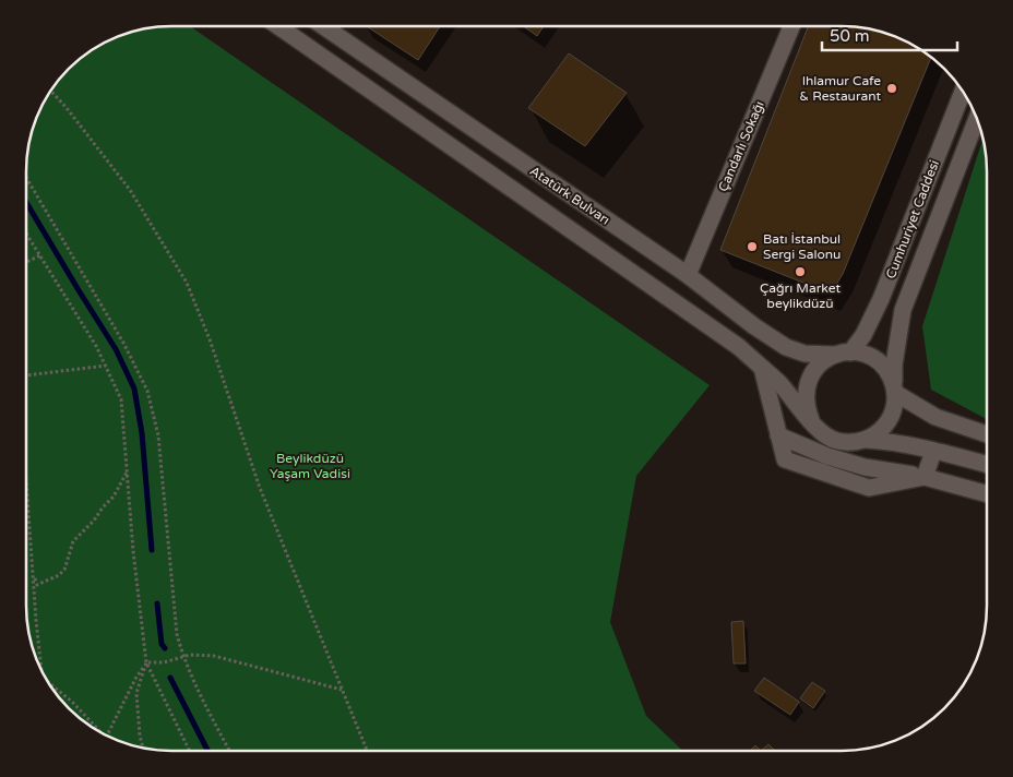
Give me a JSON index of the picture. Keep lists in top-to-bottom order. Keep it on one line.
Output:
{"streets":{"main road":["Çandarlı Sokağı","Atatürk Bulvarı","Cumhuriyet Caddesi"]},"crossings":[["Çandarlı Sokağı","Atatürk Bulvarı"],["Atatürk Bulvarı","Cumhuriyet Caddesi"]],"parks":["Beylikdüzü Yaşam Vadisi"],"places":["Ihlamur Cafe & Restaurant","Batı İstanbul Sergi Salonu","Çağrı Market beylikdüzü"],"scale_bar":"50 m"}
